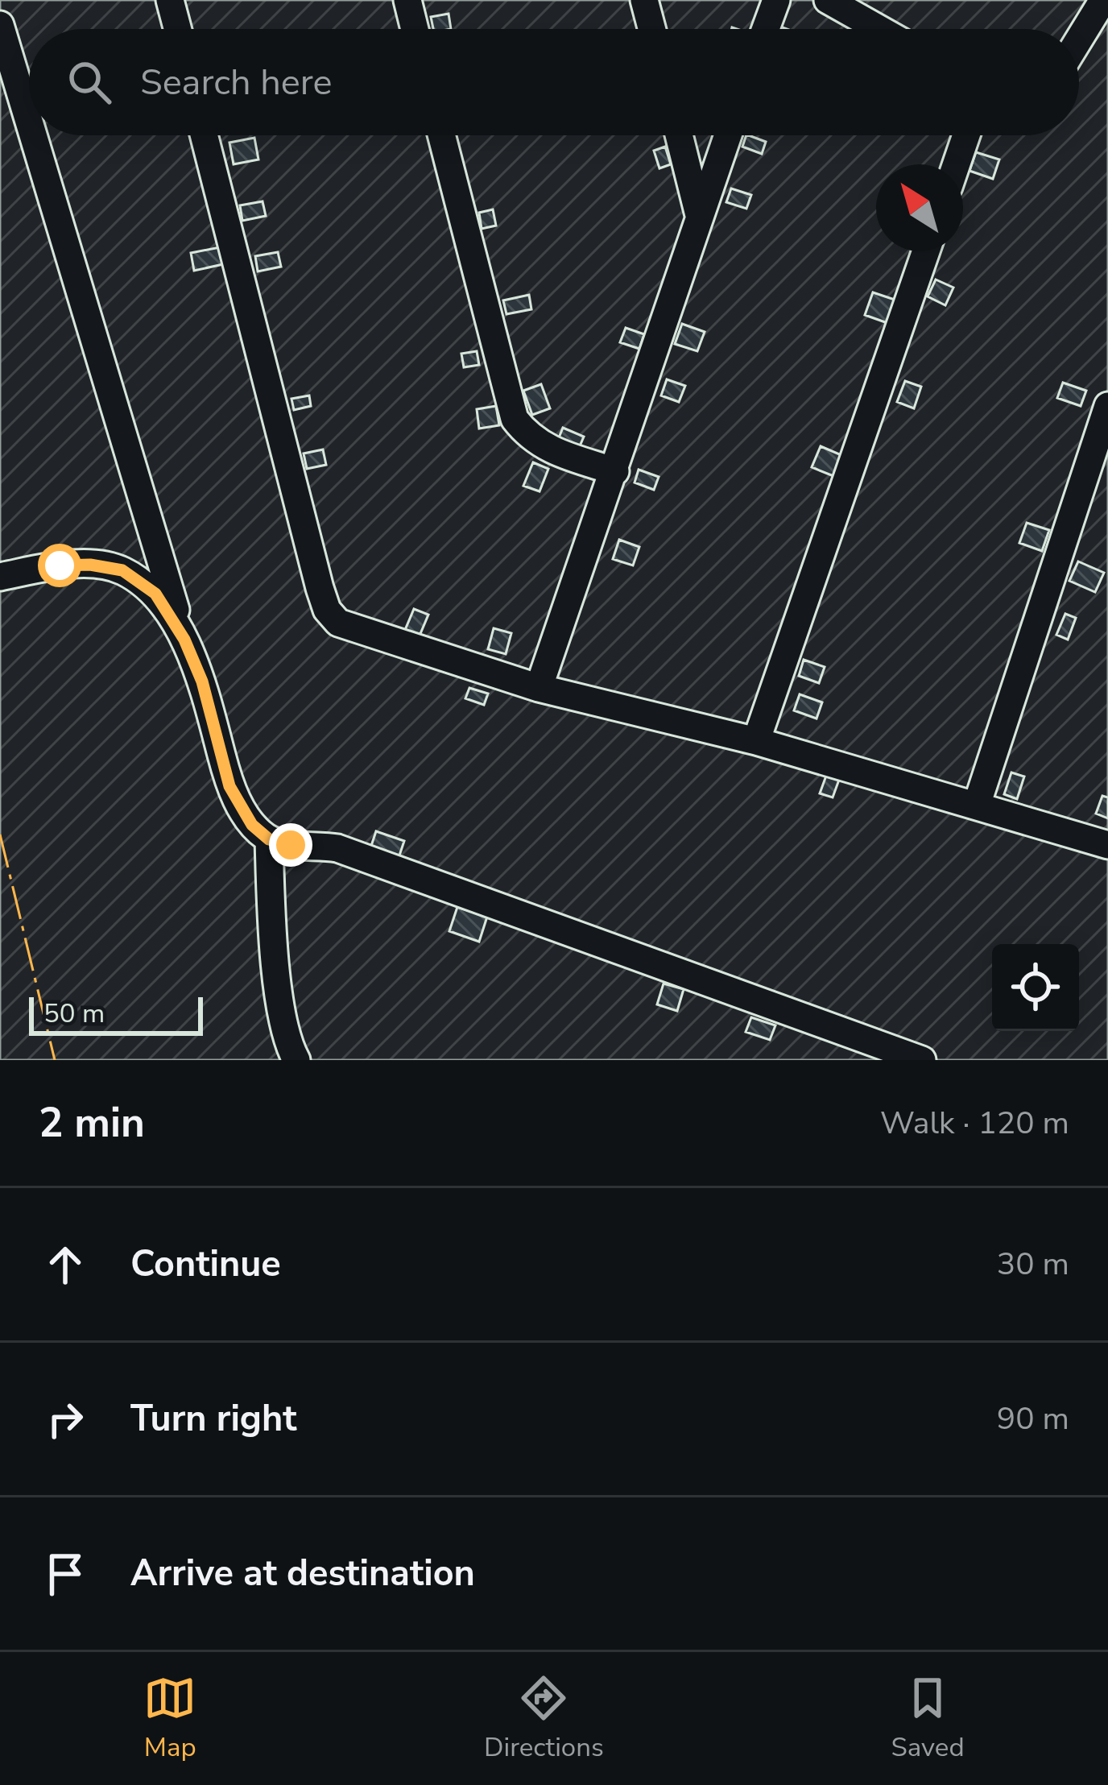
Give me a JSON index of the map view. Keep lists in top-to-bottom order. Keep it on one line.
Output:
{"scale_bar":"50 m","north":"top left","page":{"search":"Search here","scale":"50 m","heading":["2 min","Walk · 120 m"],"list":[["Continue","30 m"],["Turn right","90 m"],"Arrive at destination"],"nav":["Map","Directions","Saved"]}}
